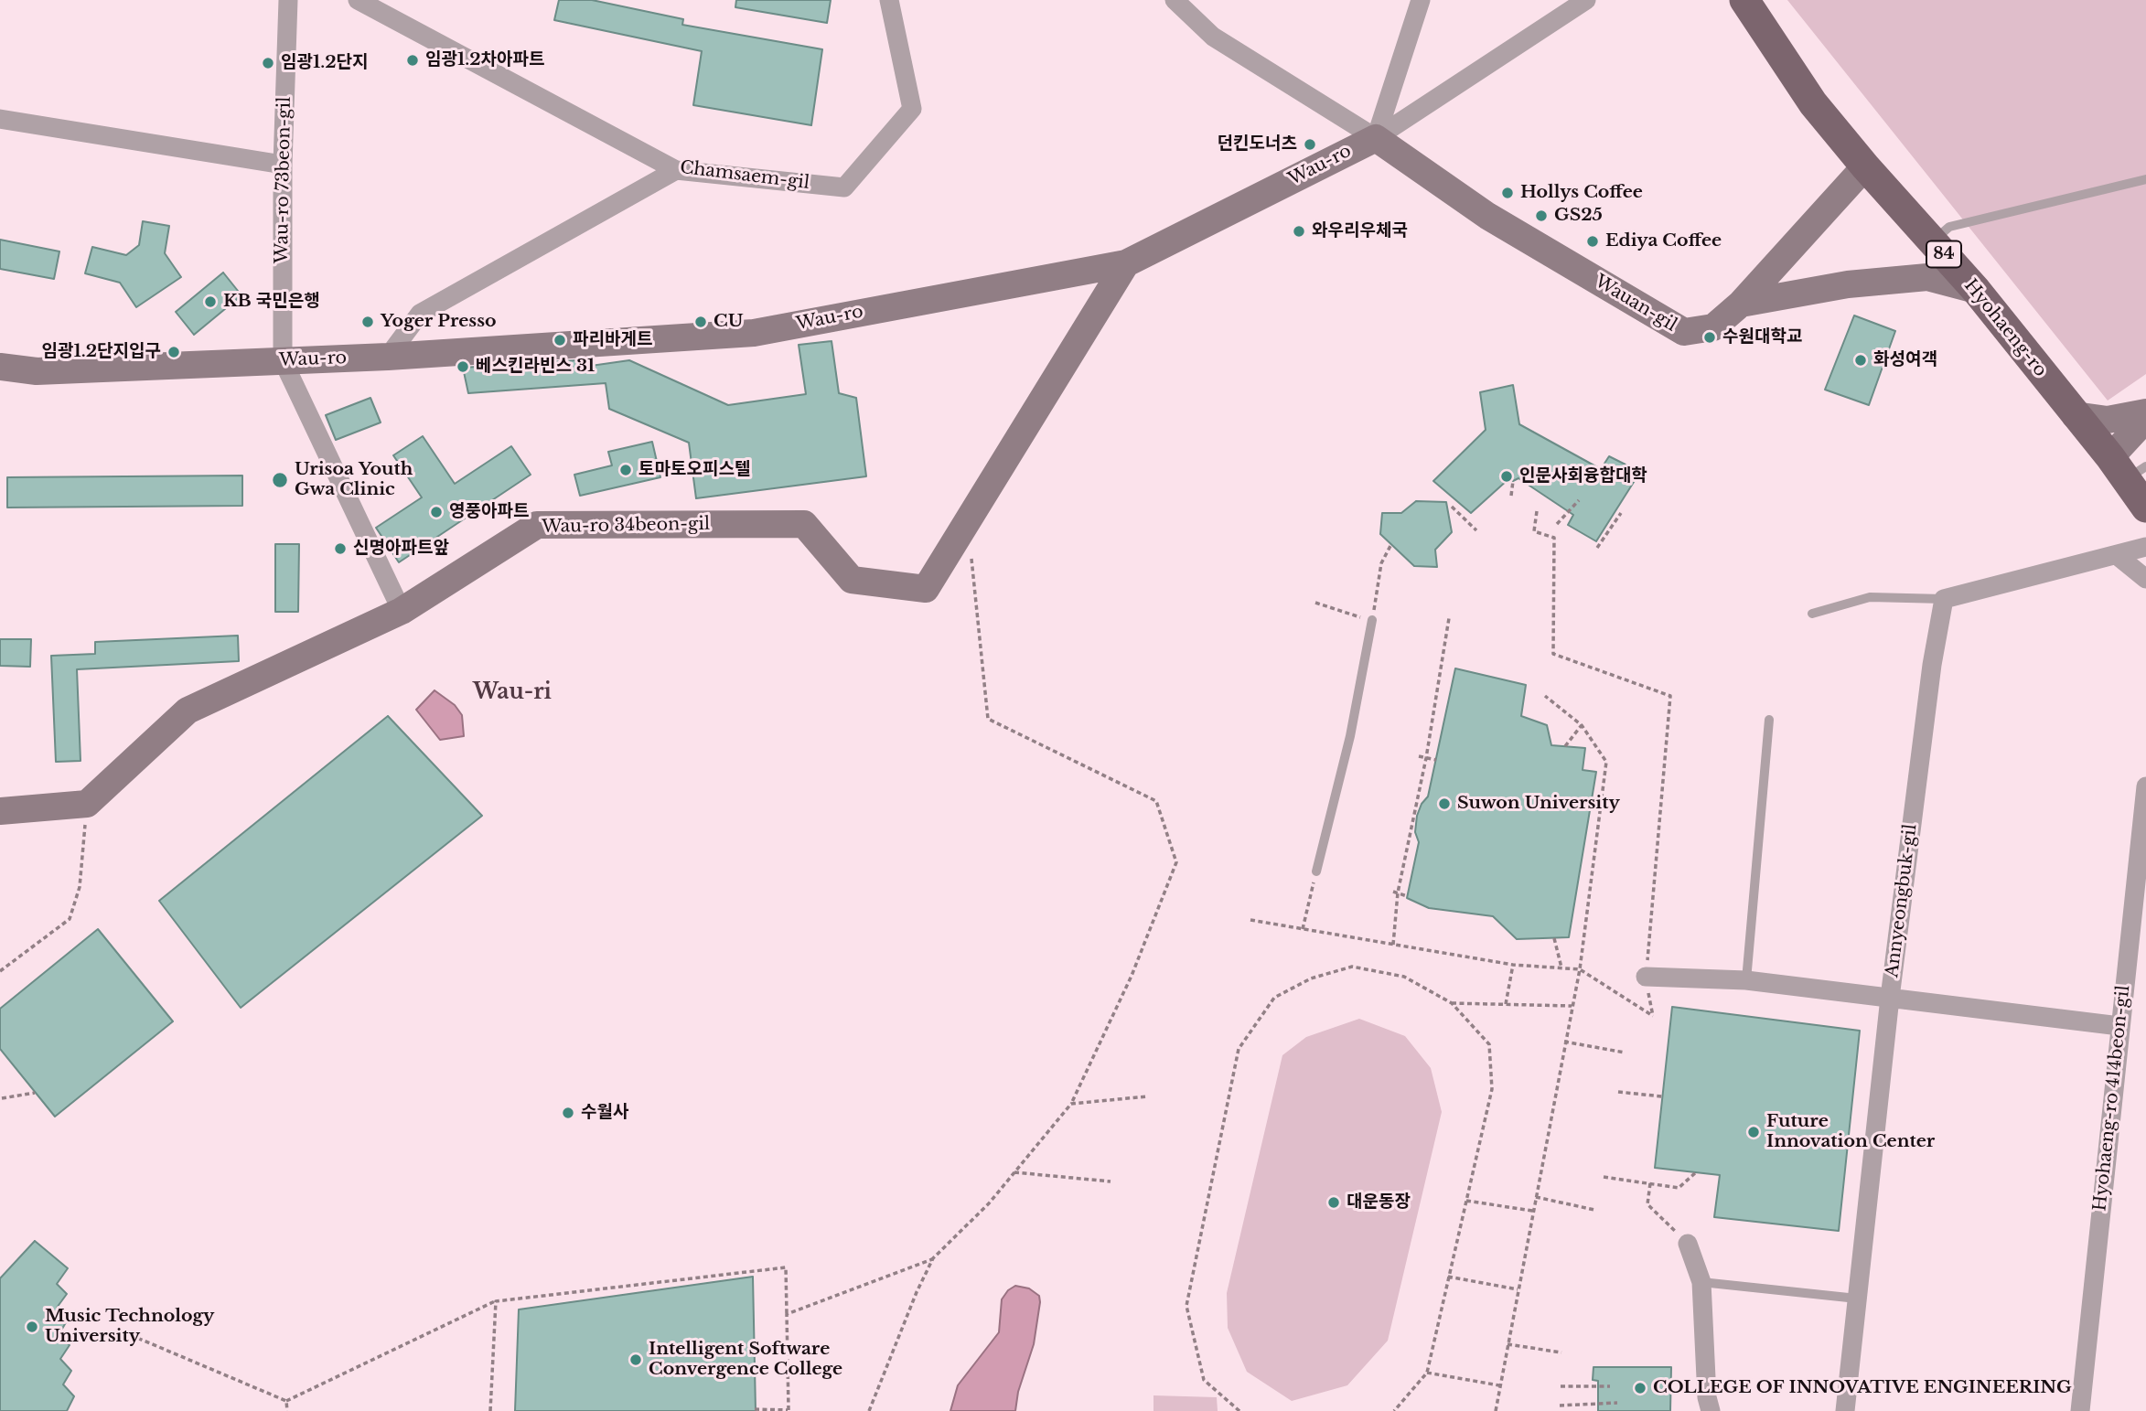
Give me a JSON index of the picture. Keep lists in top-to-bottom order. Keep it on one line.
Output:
{"streets":{"main road":["84","Hyohaeng-ro"],"street":["Wau-ro","Chamsaem-gil","Wau-ro 73beon-gil","Wauan-gil","Wau-ro 34beon-gil","Annyeongbuk-gil","Hyohaeng-ro 414beon-gil"]},"crossings":[["Wau-ro","Wau-ro 73beon-gil"],["Wau-ro","Wauan-gil"],["Wau-ro","Wau-ro 34beon-gil"],["Wauan-gil","Hyohaeng-ro"]],"districts":["Wau-ri"],"places":["임광1.2차아파트","임광1.2단지","던킨도너츠","Hollys Coffee","GS25","와우리우체국","Ediya Coffee","KB 국민은행","Yoger Presso","CU","수원대학교","파리바게트","임광1.2단지입구","화성여객","베스킨라빈스 31","토마토오피스텔","인문사회융합대학","Urisoa Youth Gwa Clinic","영풍아파트","신명아파트앞","Suwon University","수월사","Future Innovation Center","대운동장","Music Technology University","Intelligent Software Convergence College","COLLEGE OF INNOVATIVE ENGINEERING"]}
